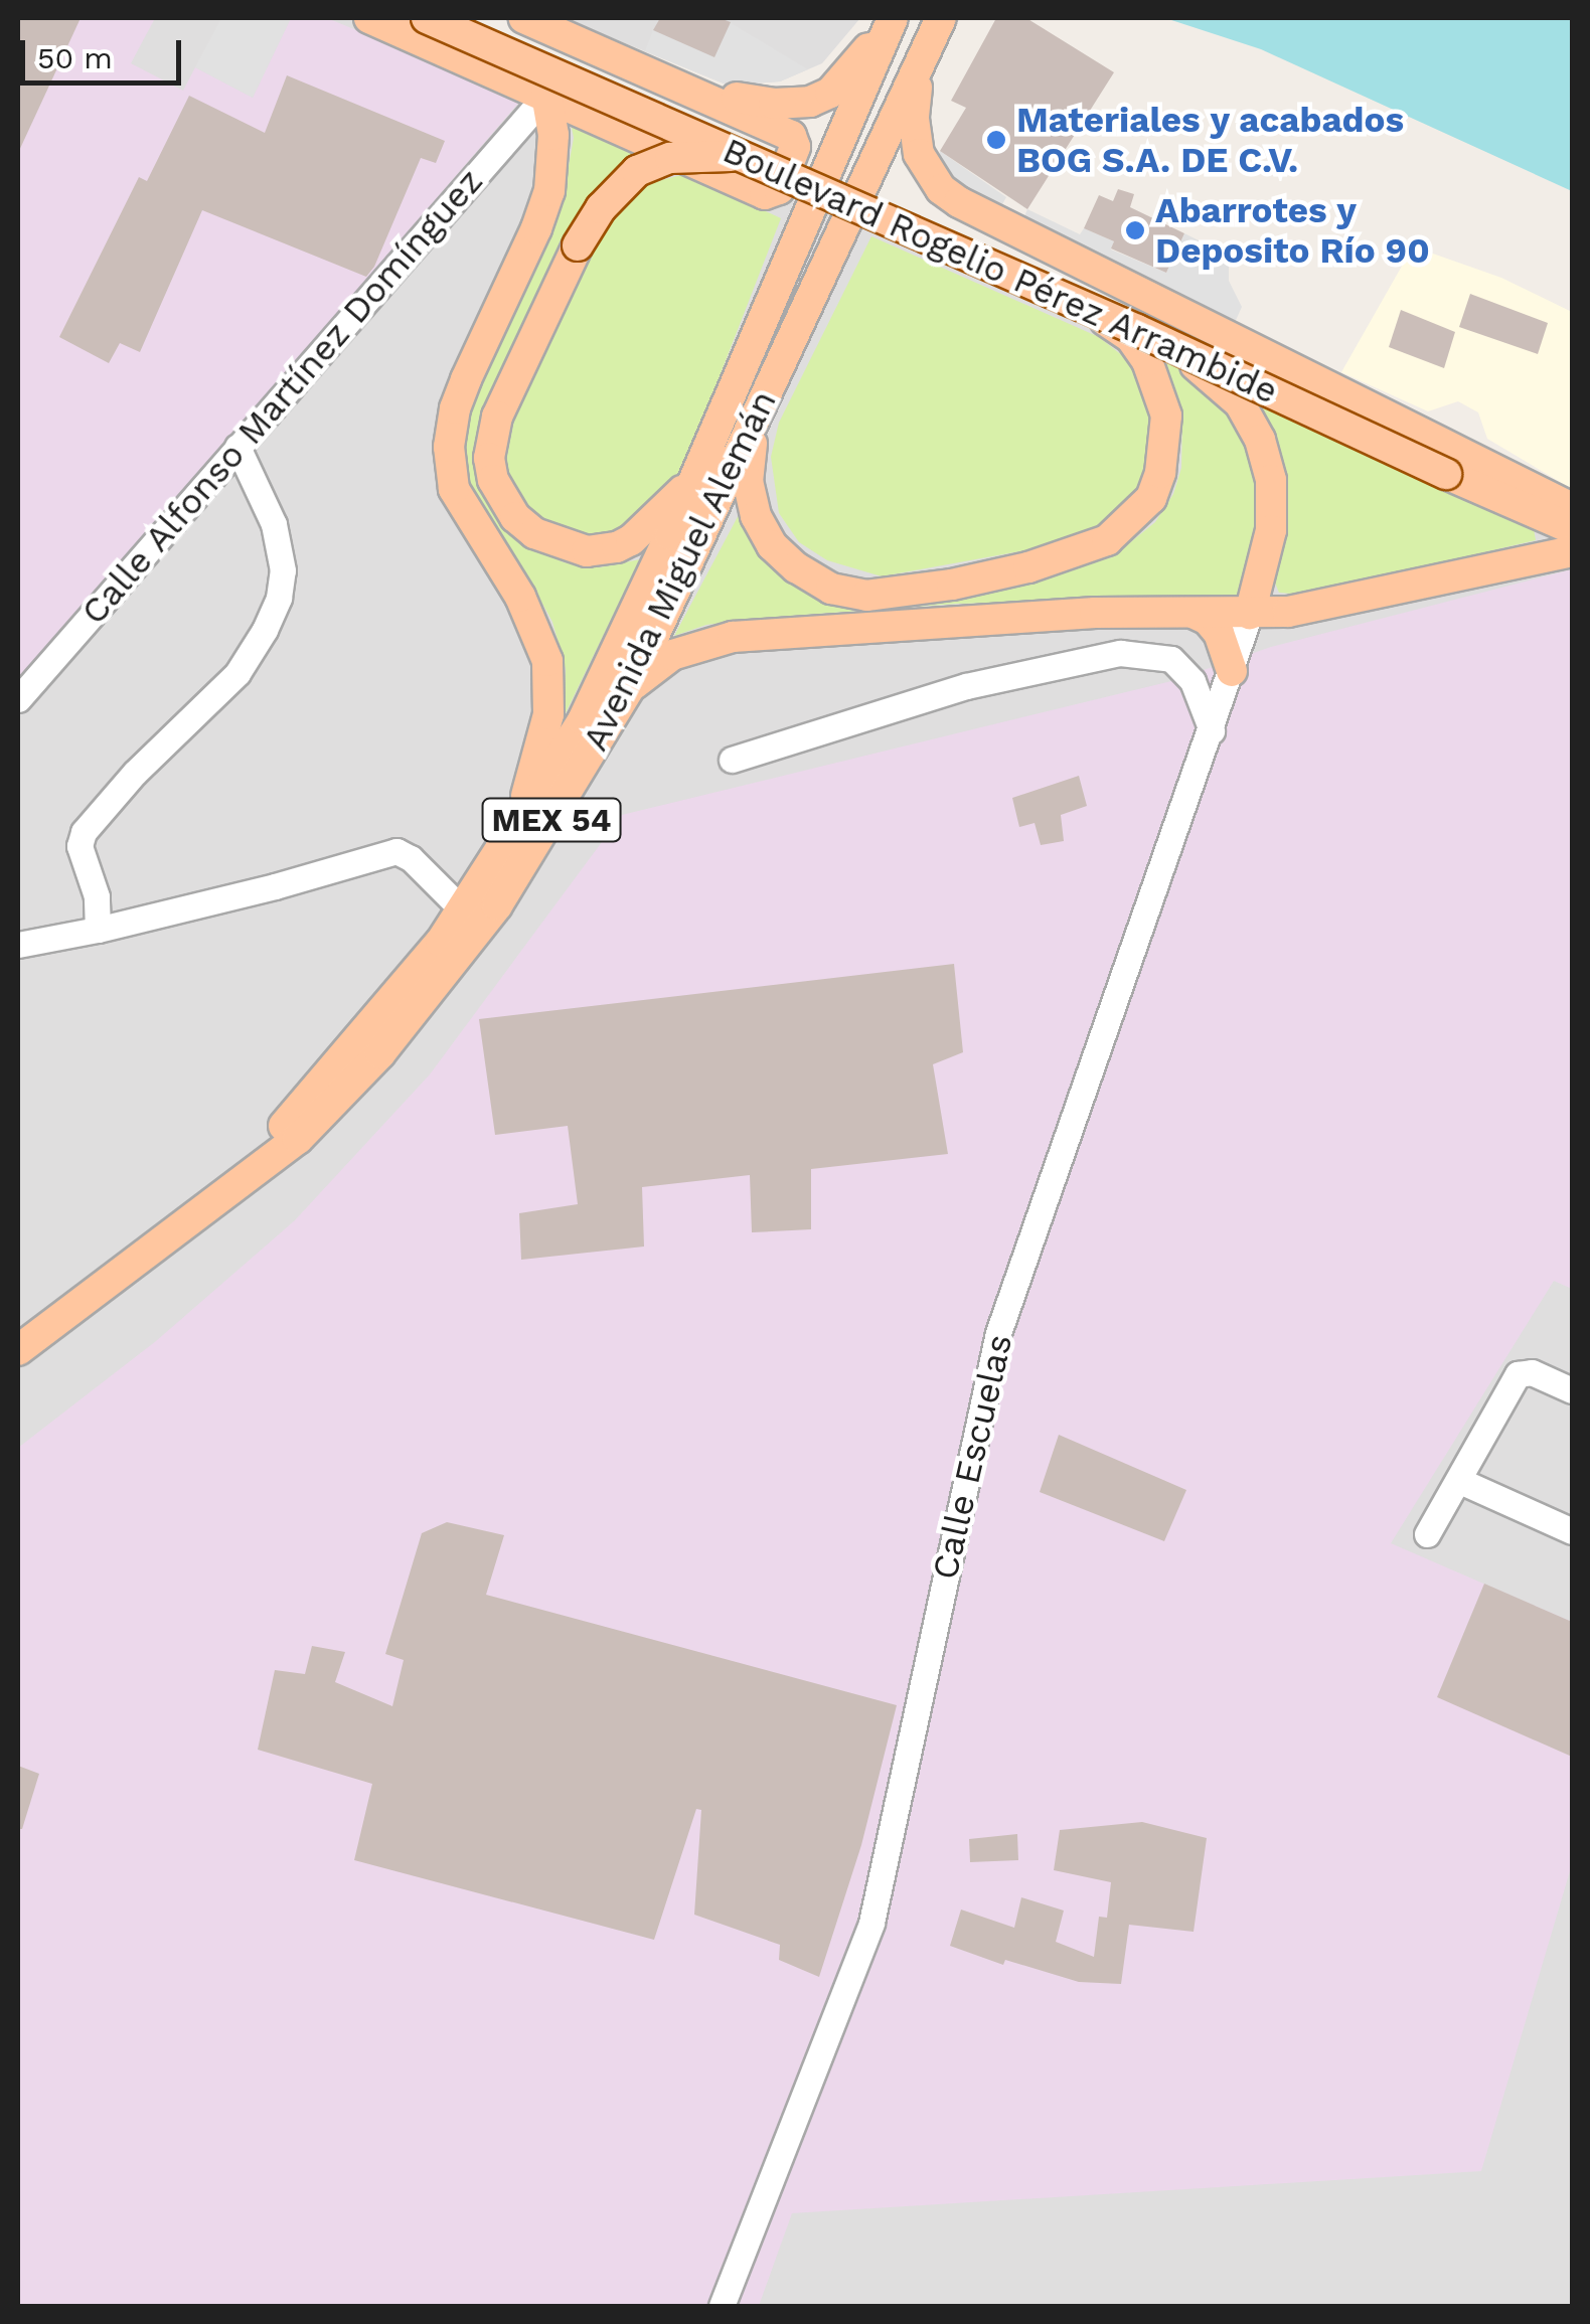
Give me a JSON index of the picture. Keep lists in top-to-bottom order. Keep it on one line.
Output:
{"streets":{"main road":["Boulevard Rogelio Pérez Arrambide","Avenida Miguel Alemán","MEX 54"],"street":["Calle Alfonso Martínez Domínguez","Calle Escuelas"]},"crossings":[["Boulevard Rogelio Pérez Arrambide","Avenida Miguel Alemán"]],"places":["Materiales y acabados BOG S.A. DE C.V.","Abarrotes y Deposito Río 90"],"scale_bar":"50 m"}
